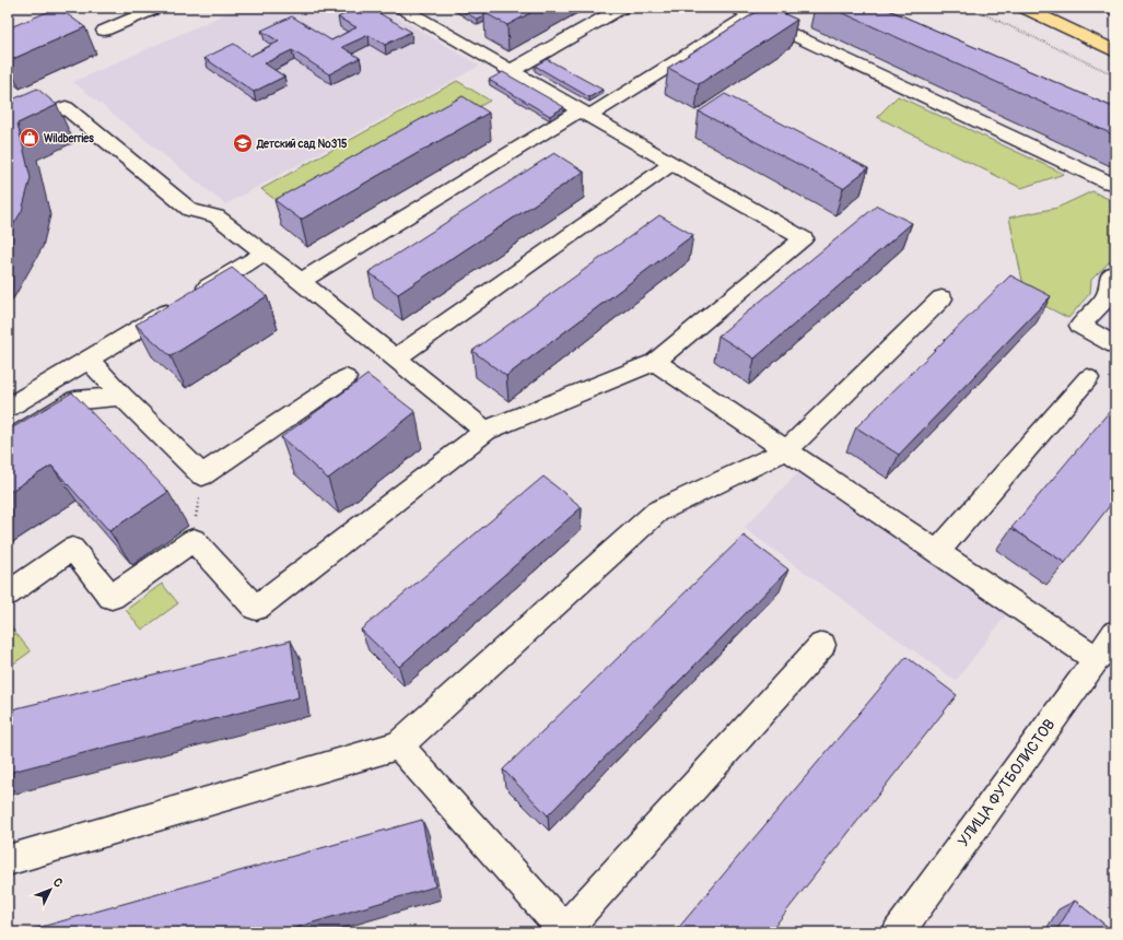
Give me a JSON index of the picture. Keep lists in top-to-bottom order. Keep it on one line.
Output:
{"streets":{"street":["УЛИЦА ФУТБОЛИСТОВ"]},"places":{"shop":["Wildberries"],"school or university":["Детский сад №315"]},"north":"top right"}
